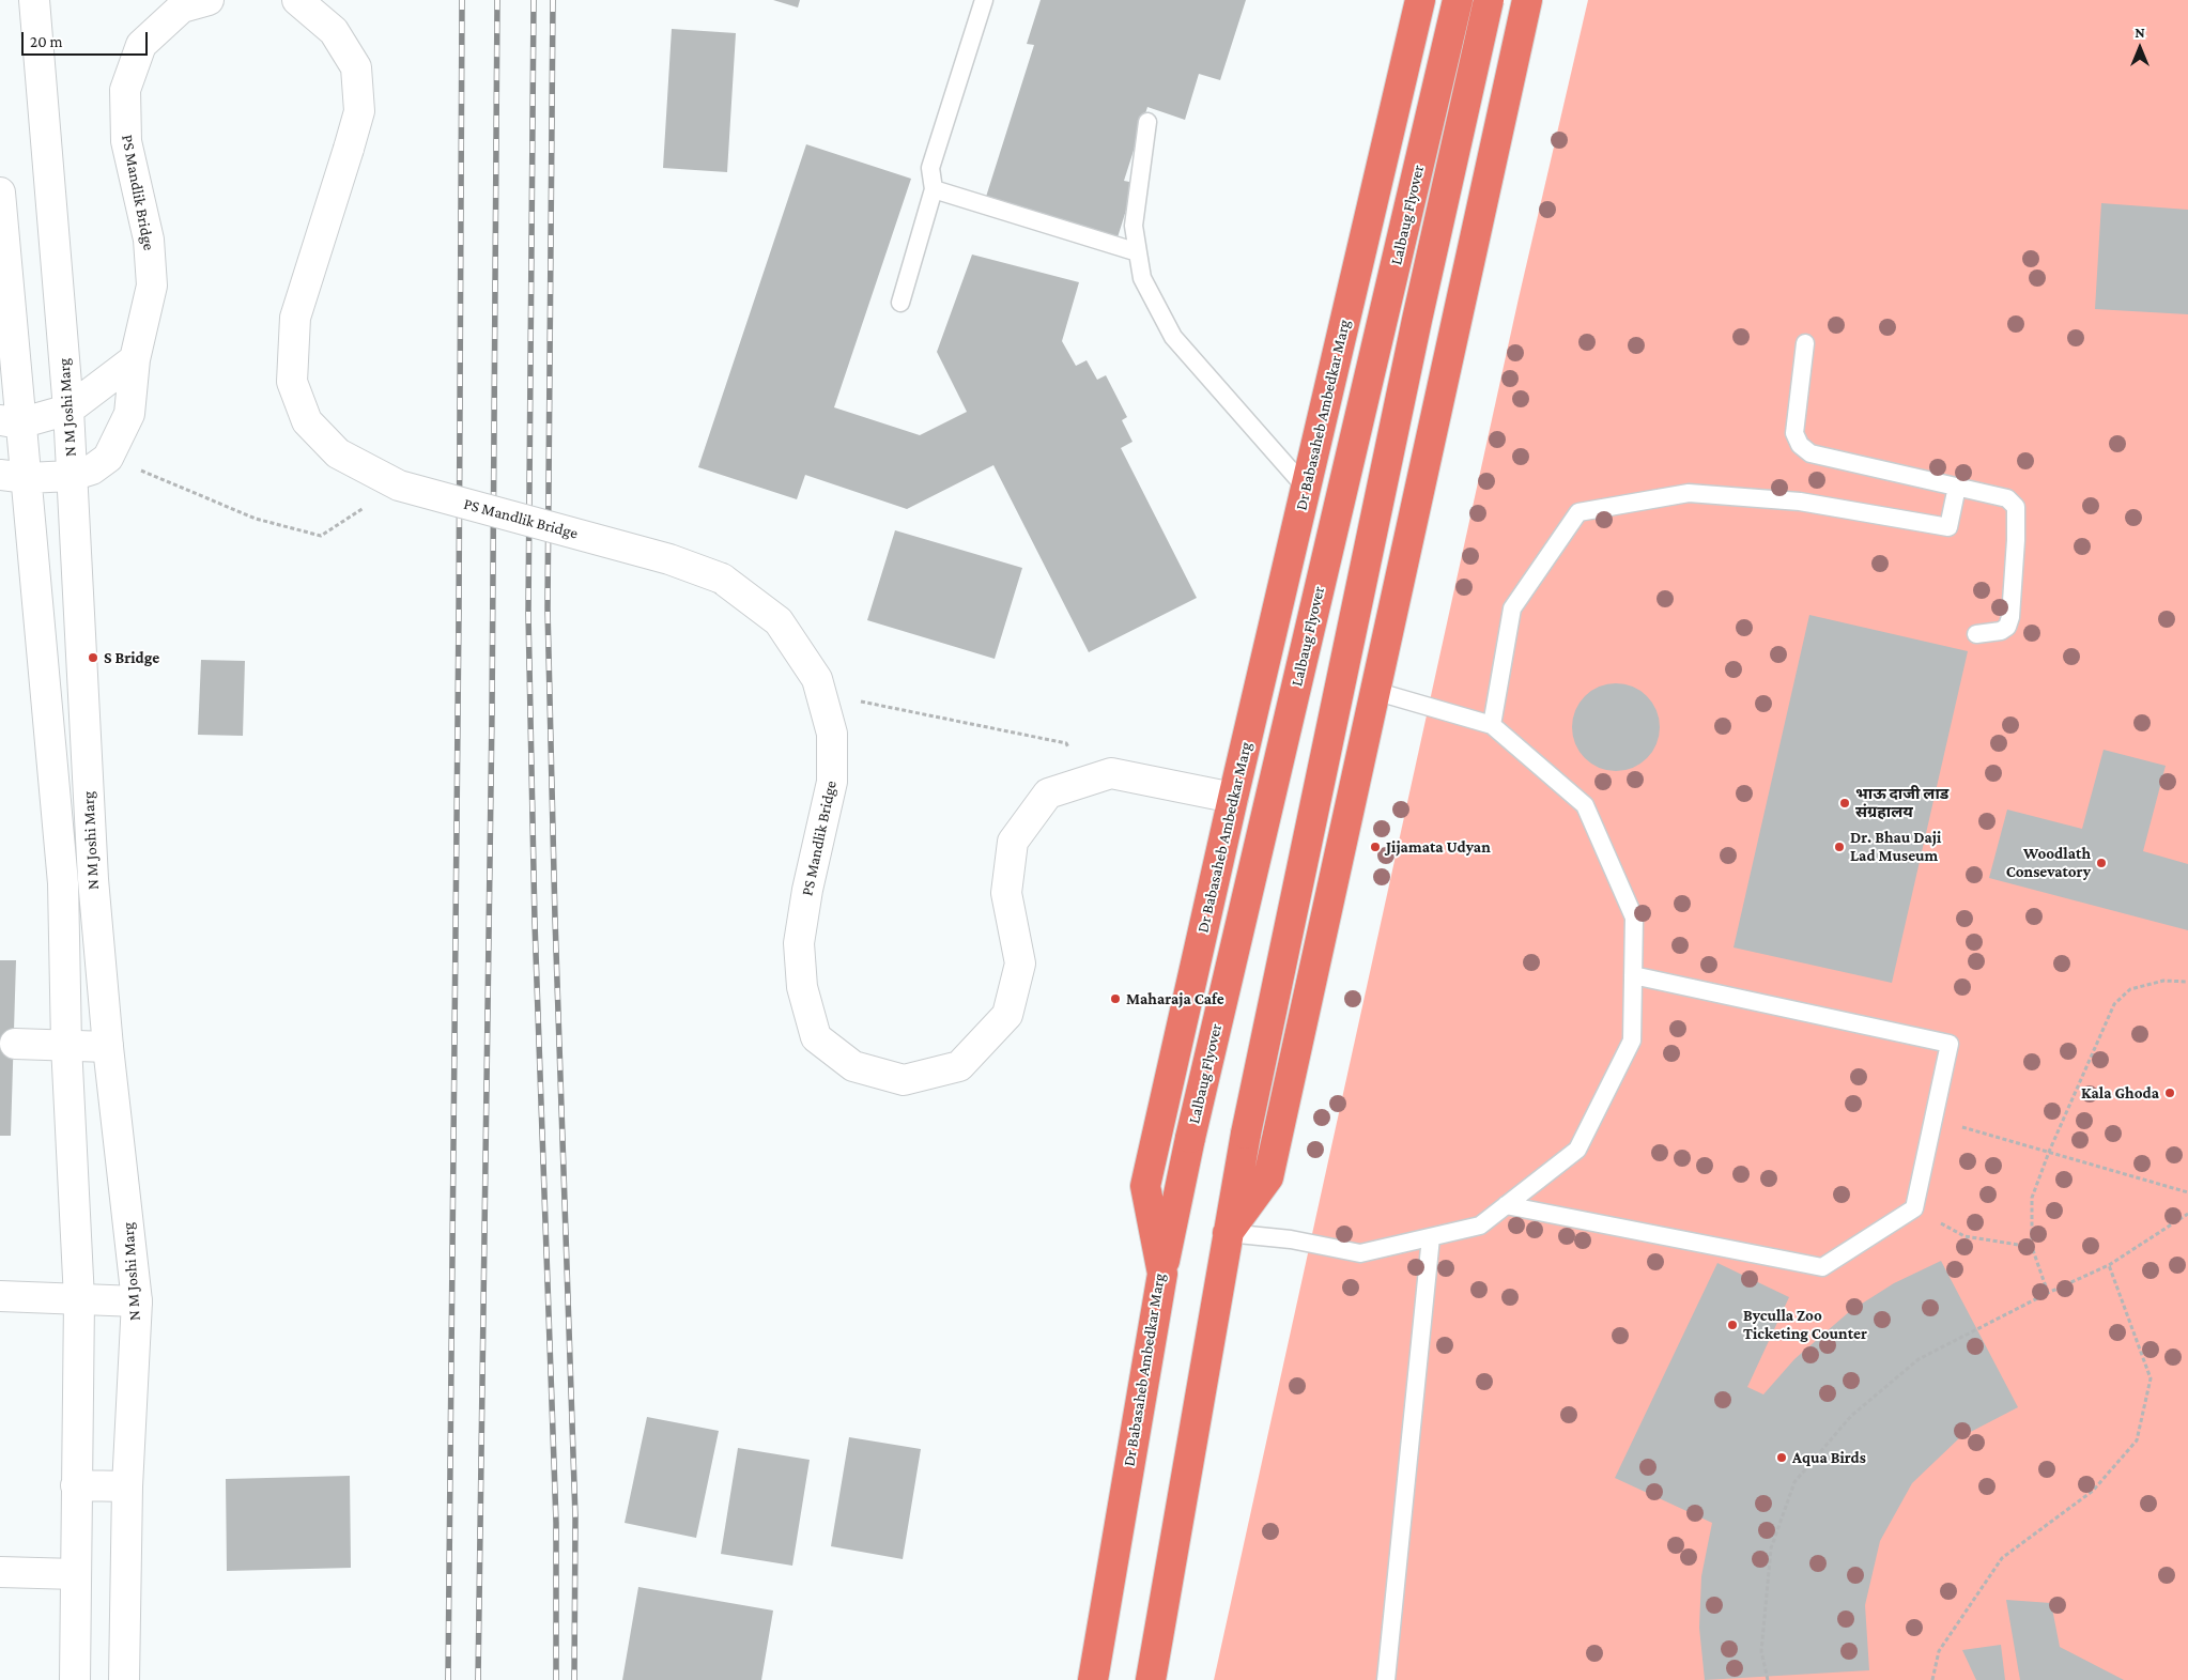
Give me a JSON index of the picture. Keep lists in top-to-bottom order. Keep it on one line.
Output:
{"streets":{"highway":["Lalbaug Flyover","Dr Babasaheb Ambedkar Marg"],"main road":["PS Mandlik Bridge","N M Joshi Marg"]},"crossings":[["PS Mandlik Bridge","Dr Babasaheb Ambedkar Marg"],["Lalbaug Flyover","Dr Babasaheb Ambedkar Marg"]],"places":["S Bridge","भाऊ दाजी लाड संग्रहालय","Jijamata Udyan","Dr. Bhau Daji Lad Museum","Woodlath Consevatory","Maharaja Cafe","Kala Ghoda","Byculla Zoo Ticketing Counter","Aqua Birds"],"scale_bar":"20 m","north":"top"}
